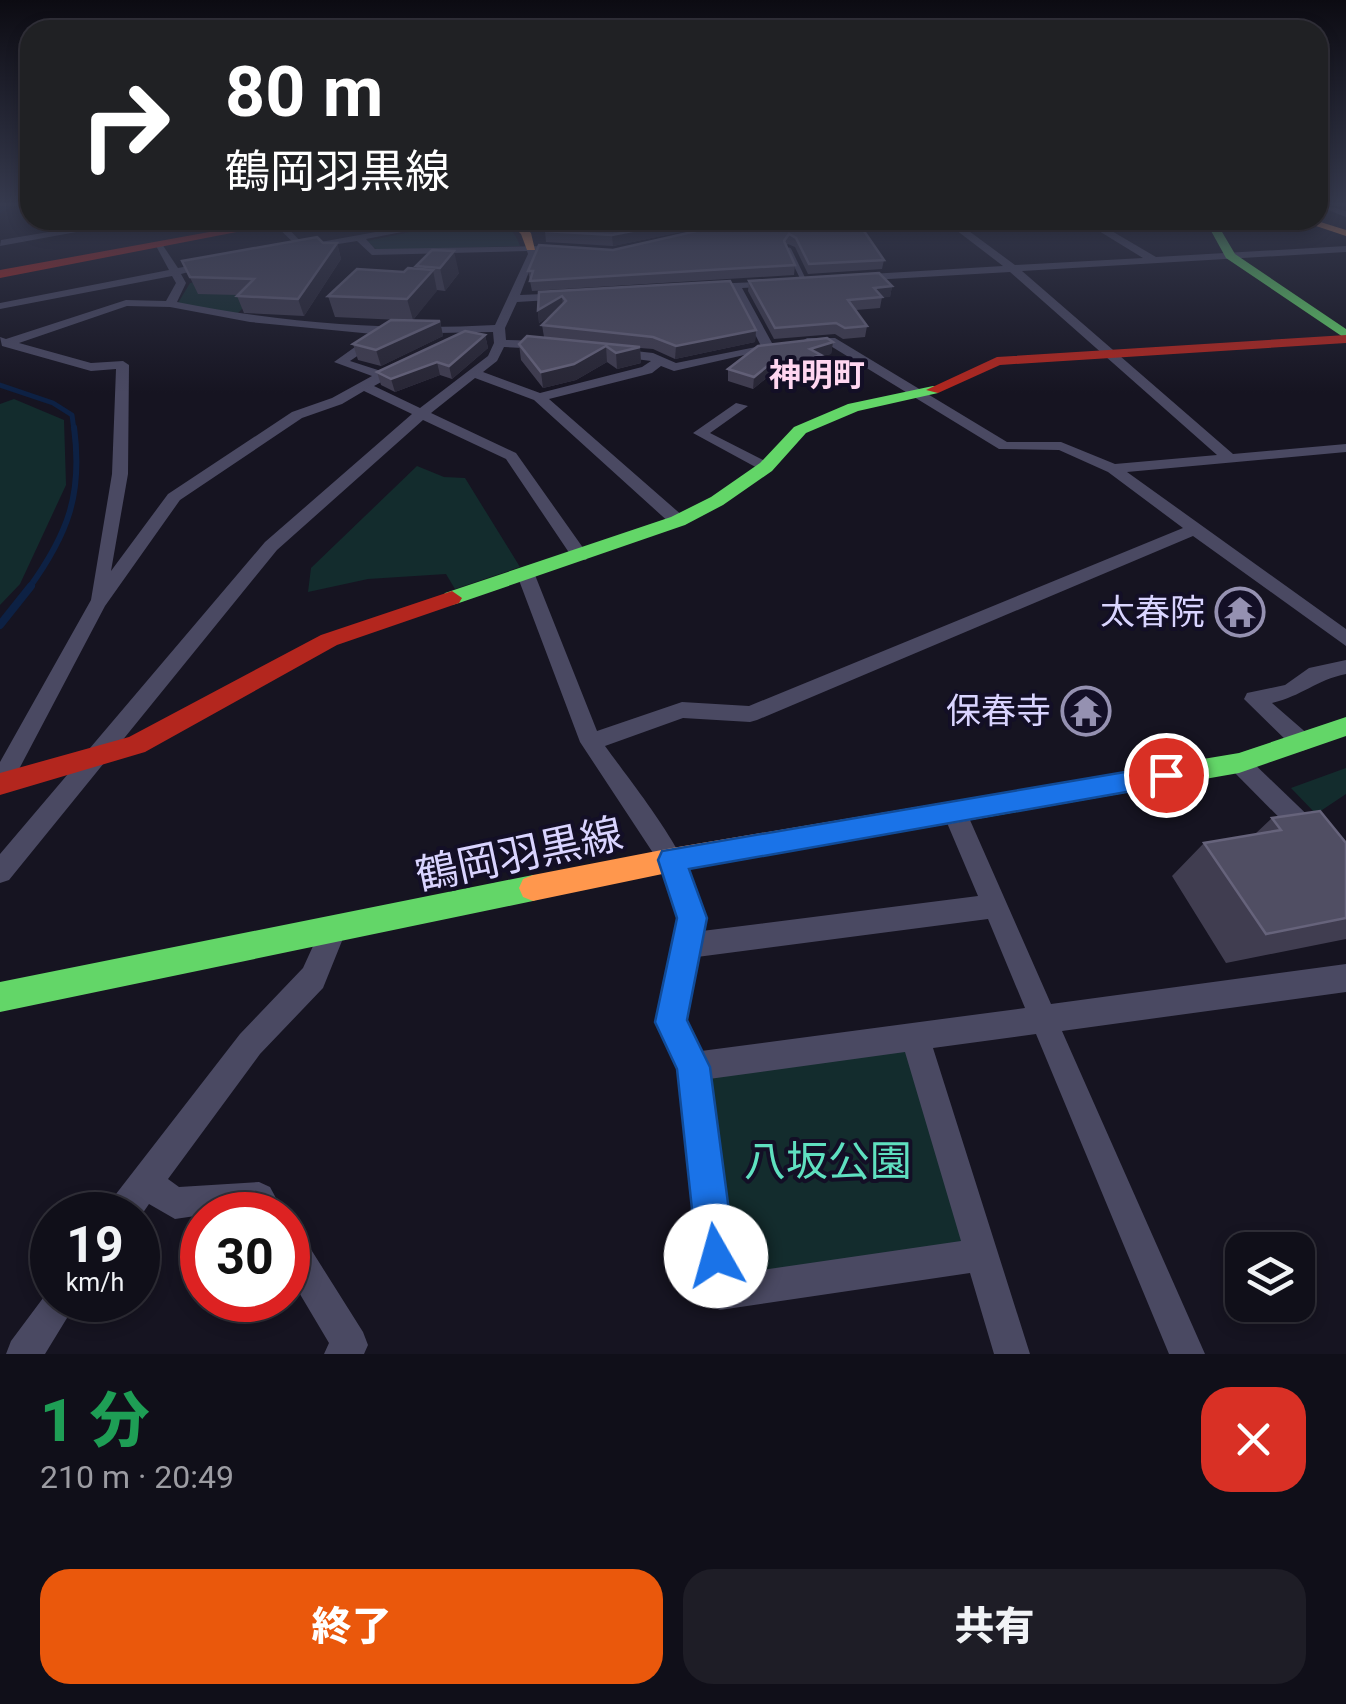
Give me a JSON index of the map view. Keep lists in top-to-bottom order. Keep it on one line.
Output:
{"streets":{"street":["鶴岡羽黒線"]},"districts":["神明町"],"parks":["八坂公園"],"places":{"temple":["太春院","保春寺"]},"page":{"turn":["80 m","鶴岡羽黒線"],"speed":"19 km/h","limit":"30","heading":["1 分","210 m · 20:49"],"buttons":["終了","共有"]}}
